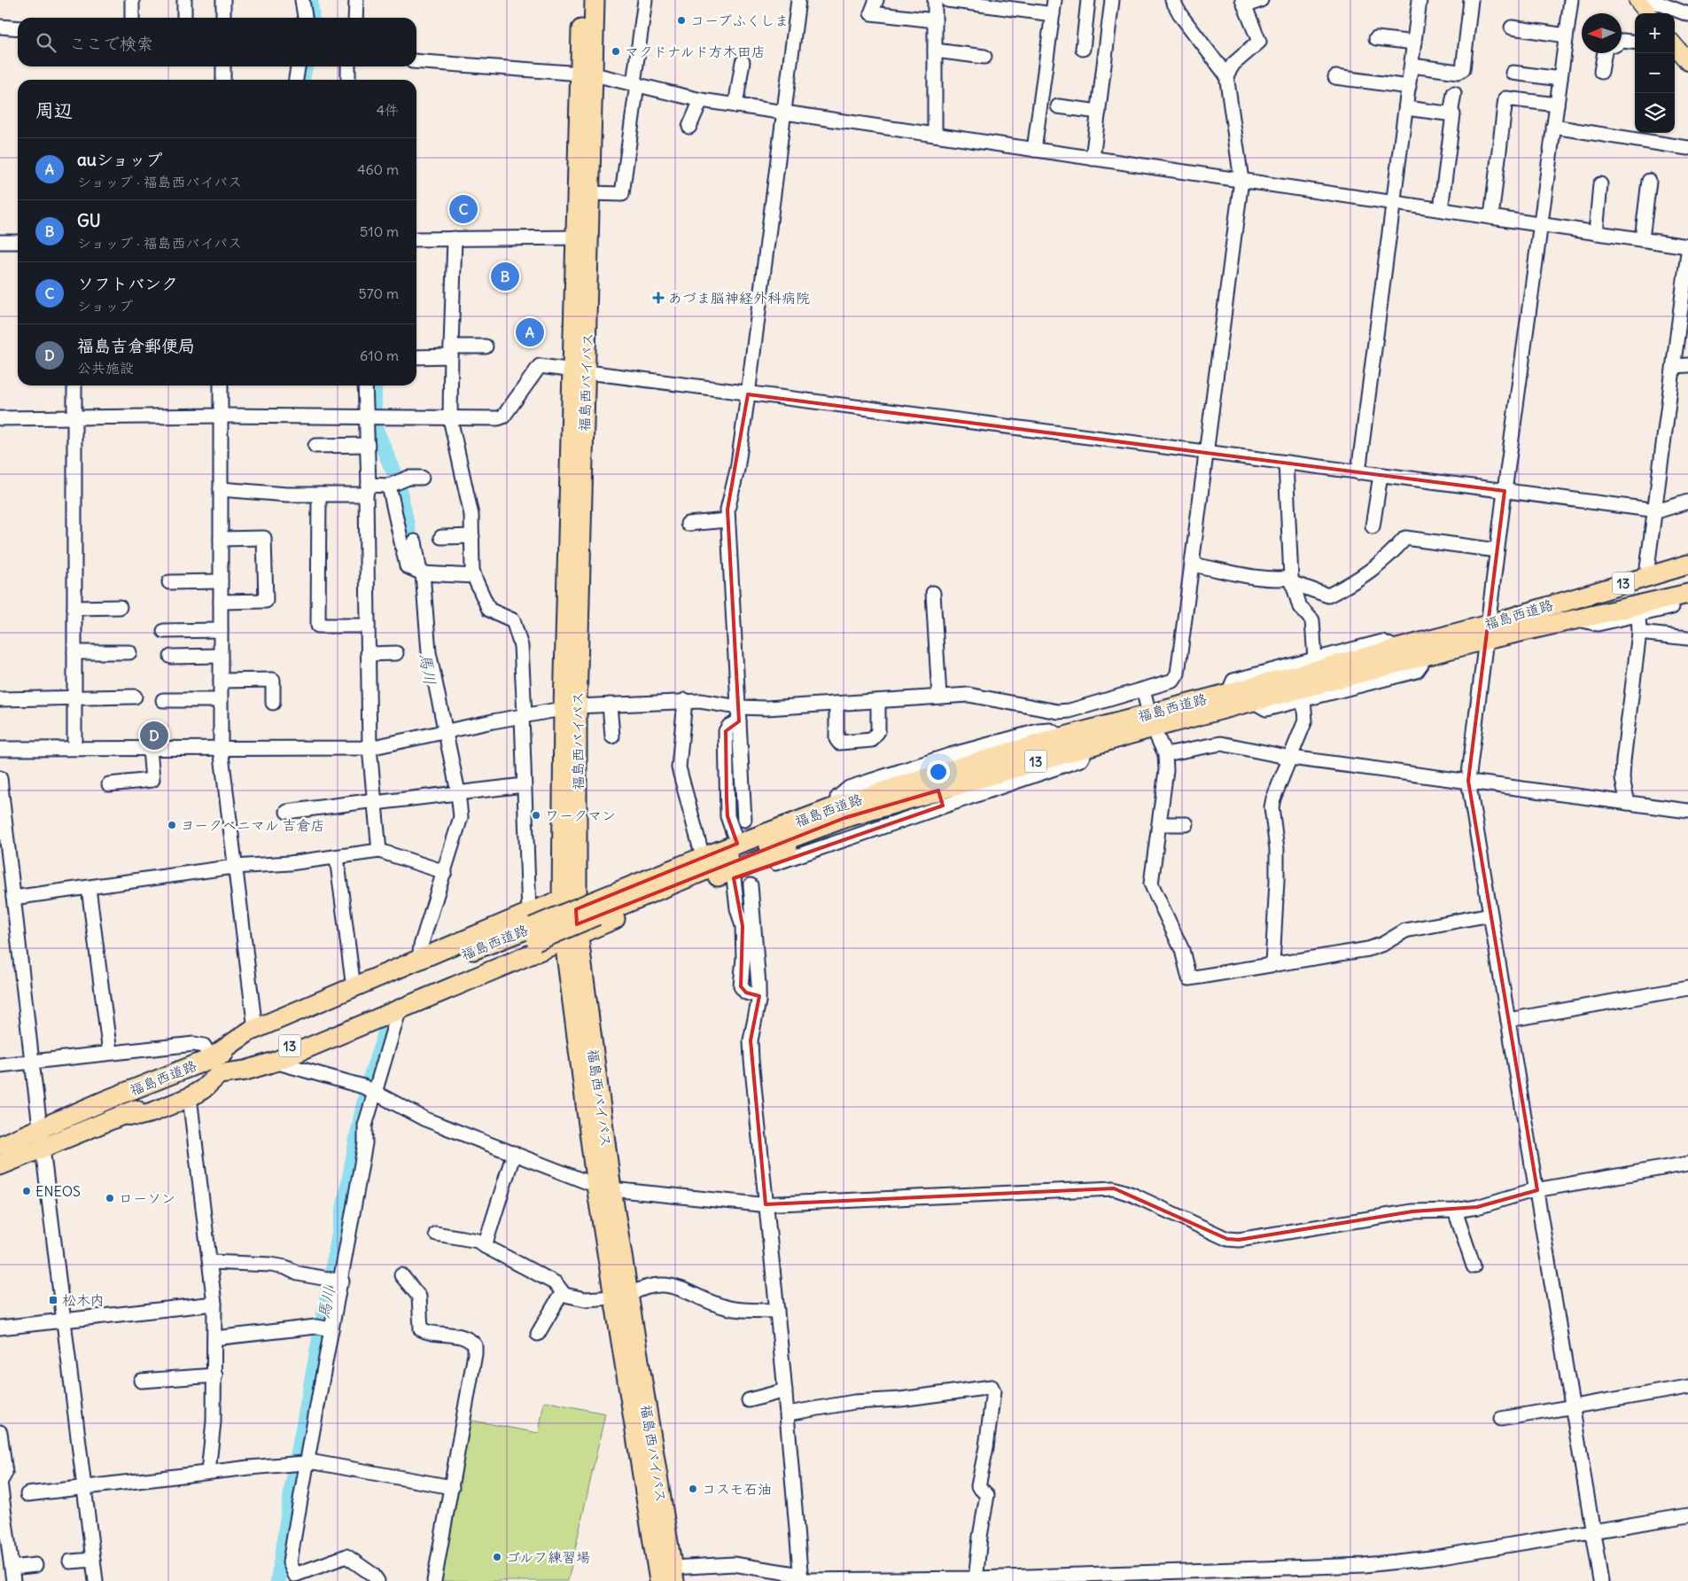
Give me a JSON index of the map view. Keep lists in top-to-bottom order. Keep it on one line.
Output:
{"streets":{"highway":["福島西バイパス","13","福島西道路"]},"water":["馬川"],"places":{"other":["コープふくしま","マクドナルド方木田店","ワークマン","ヨークベニマル 吉倉店","ENEOS","ローソン","コスモ石油","ゴルフ練習場"],"health":["あづま脳神経外科病院"],"transit":["松木内"]},"north":"left","page":{"map_buttons":["+","−"],"search":"ここで検索","heading":["周辺","4件"],"list":[{"mark":"A","name":"auショップ","note":"ショップ · 福島西バイパス","value":"460 m"},{"mark":"B","name":"GU","note":"ショップ · 福島西バイパス","value":"510 m"},{"mark":"C","name":"ソフトバンク","note":"ショップ","value":"570 m"},{"mark":"D","name":"福島吉倉郵便局","note":"公共施設","value":"610 m"}],"pins":["C","B","A","D"]}}
